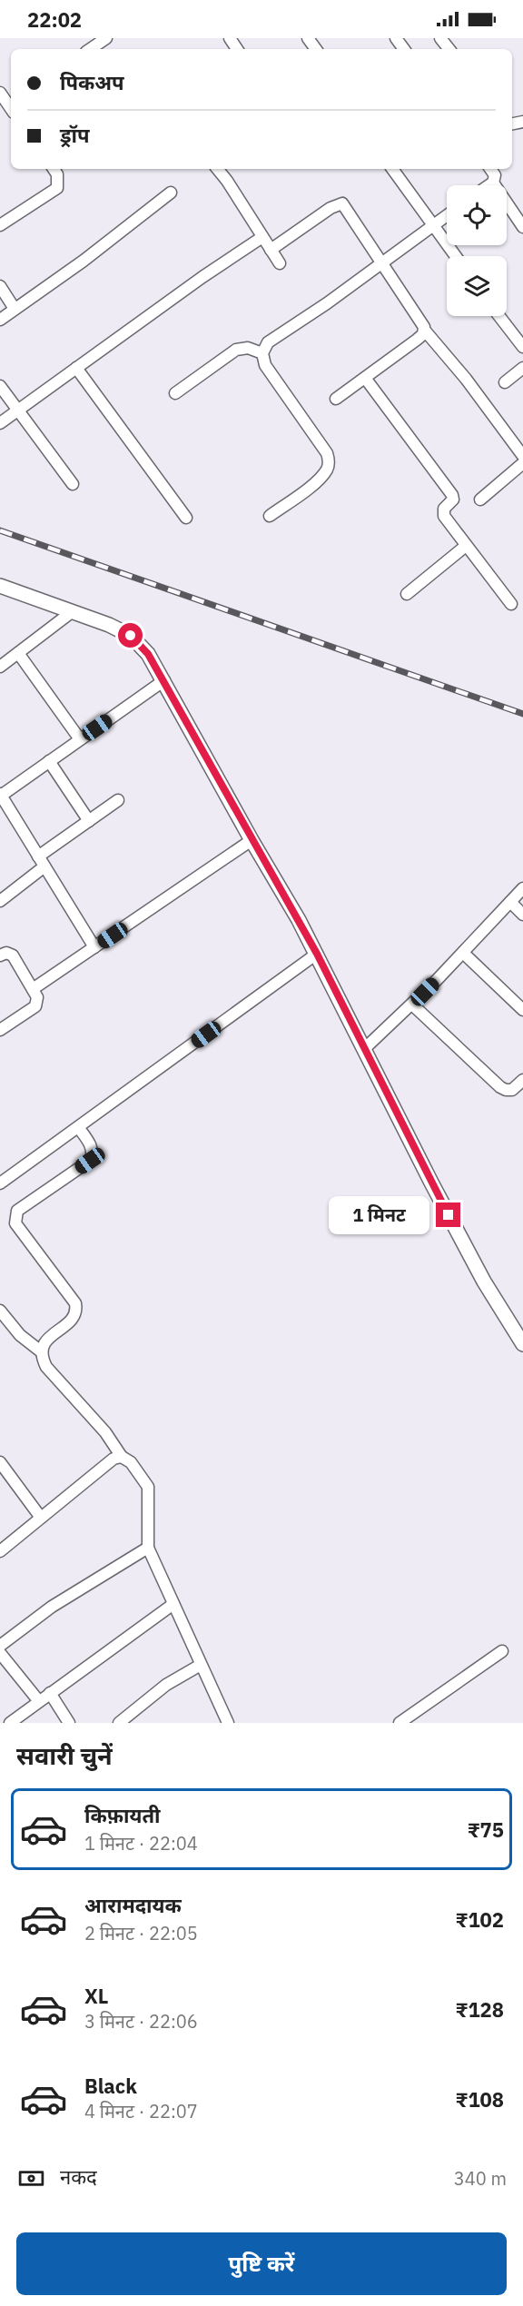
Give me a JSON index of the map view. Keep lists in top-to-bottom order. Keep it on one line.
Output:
{"page":{"status":"22:02","banner":["पिकअप","ड्रॉप"],"bubble":"1 मिनट","heading":"सवारी चुनें","list":[{"name":"किफ़ायती","note":"1 मिनट · 22:04","value":"₹75"},{"name":"आरामदायक","note":"2 मिनट · 22:05","value":"₹102"},{"name":"XL","note":"3 मिनट · 22:06","value":"₹128"},{"name":"Black","note":"4 मिनट · 22:07","value":"₹108"}],"pay":["नकद","340 m"],"buttons":"पुष्टि करें"}}
